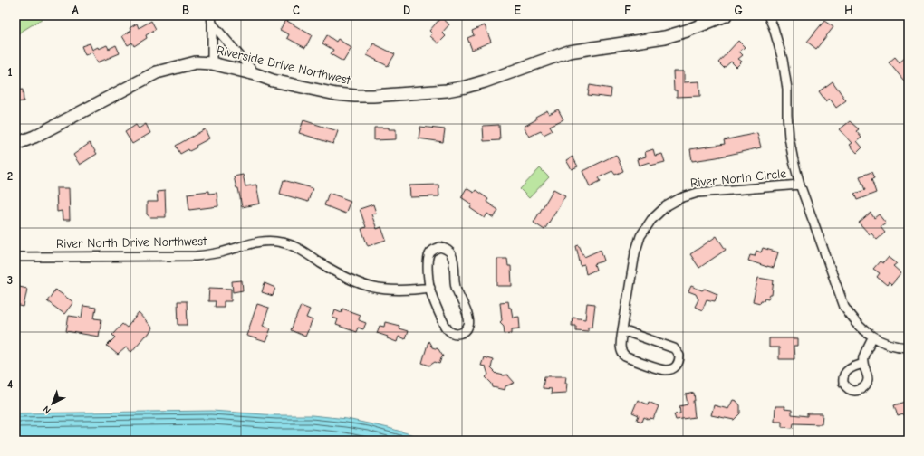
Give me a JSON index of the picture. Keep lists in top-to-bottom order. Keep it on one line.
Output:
{"streets":{"street":["Riverside Drive Northwest","River North Circle","River North Drive Northwest"]},"north":"bottom left","grid":{"columns":["A","B","C","D","E","F","G","H"],"rows":["1","2","3","4"]}}
